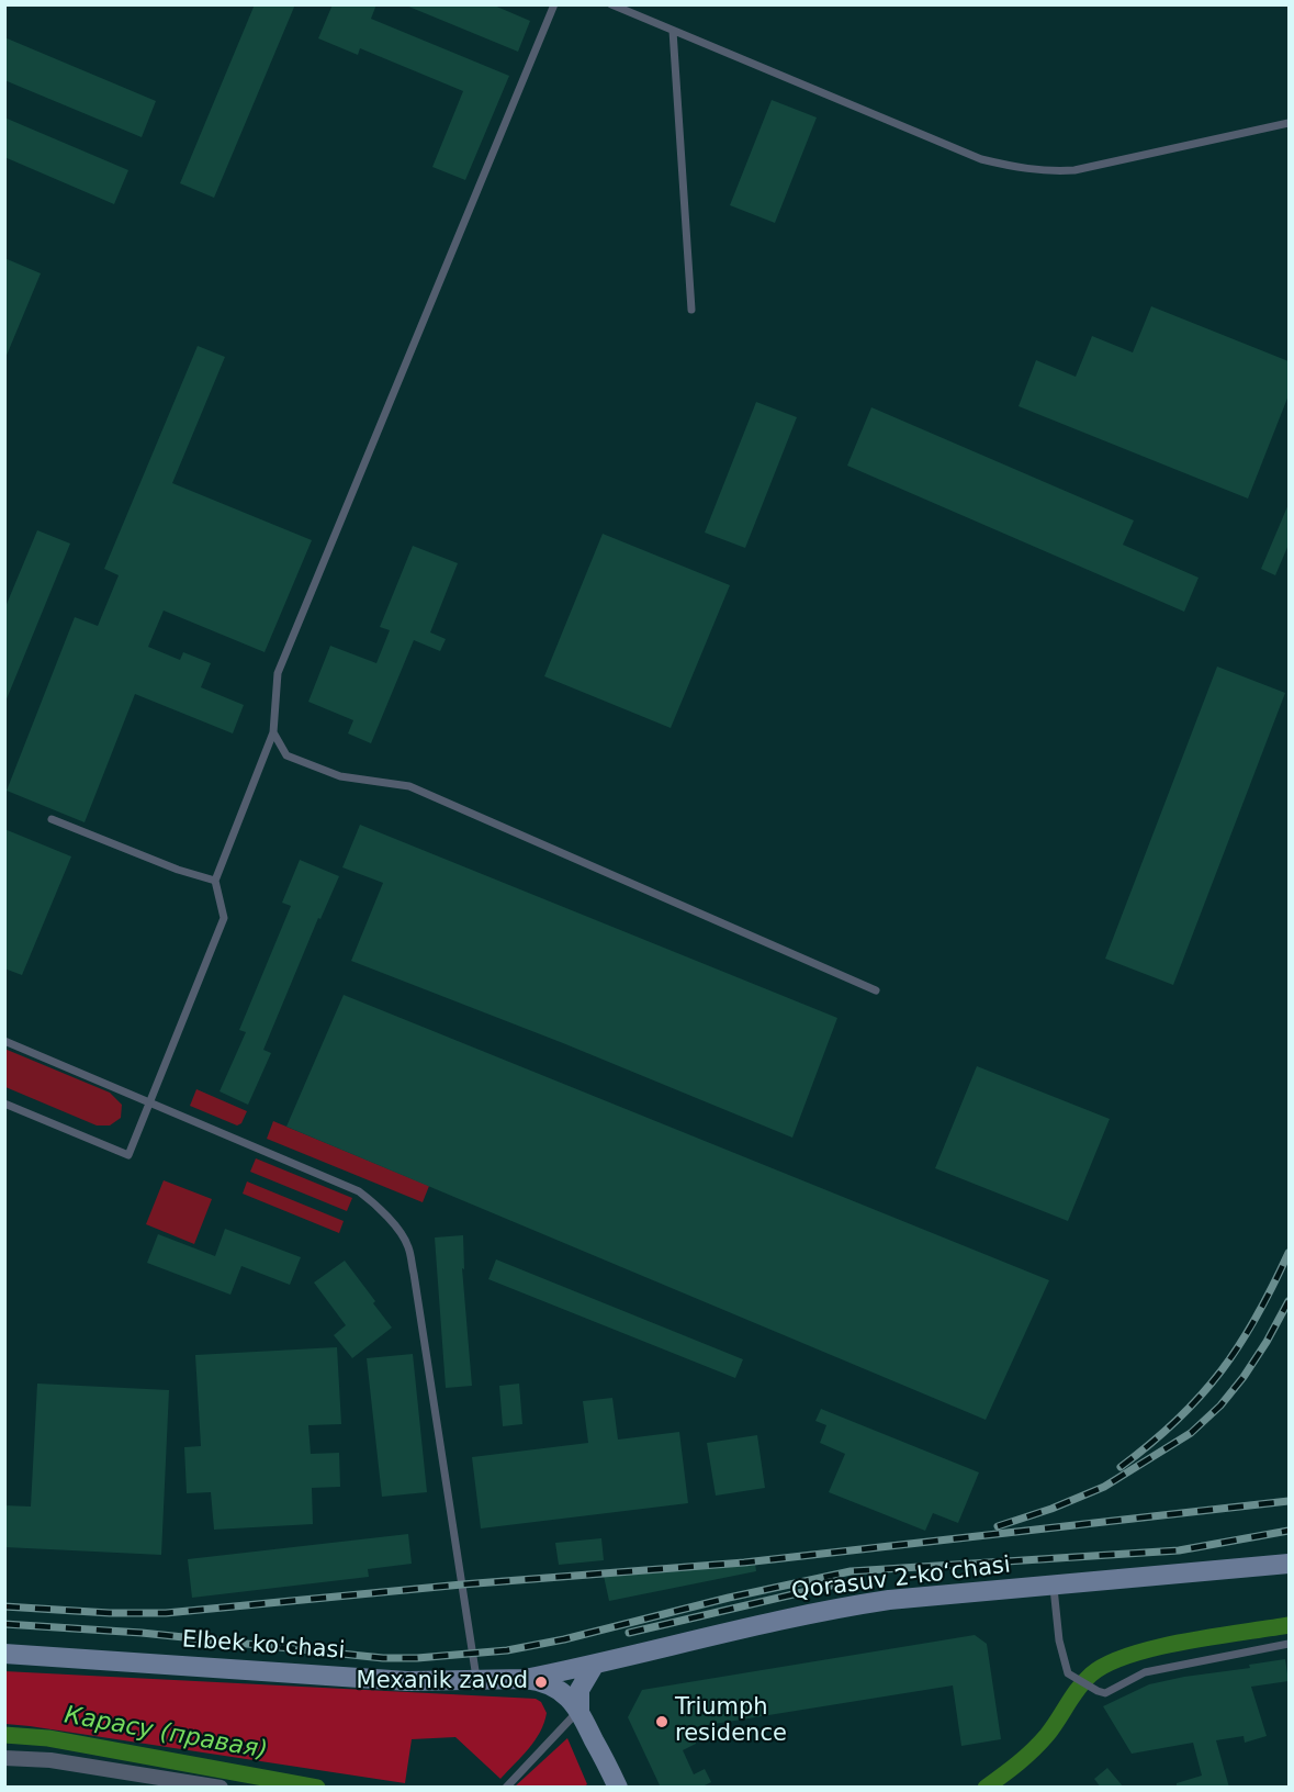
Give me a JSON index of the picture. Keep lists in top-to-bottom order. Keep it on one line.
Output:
{"streets":{"street":["Qorasuv 2-koʻchasi","Elbek ko'chasi"]},"crossings":[["Qorasuv 2-koʻchasi","Elbek ko'chasi"]],"water":["Карасу (правая)"],"places":["Mexanik zavod","Triumph residence"]}
